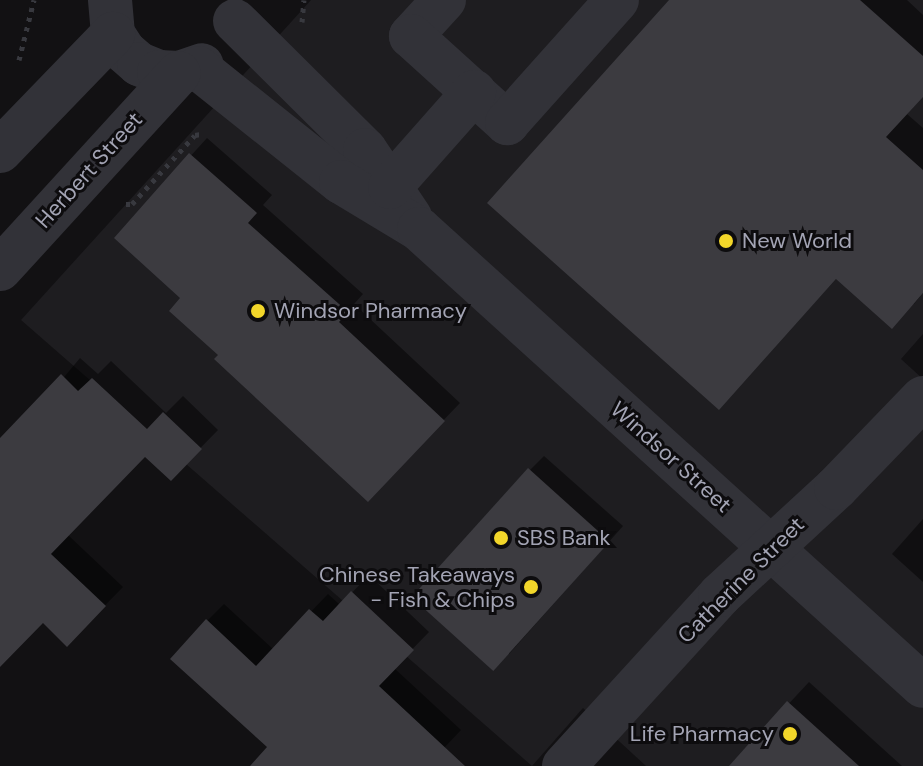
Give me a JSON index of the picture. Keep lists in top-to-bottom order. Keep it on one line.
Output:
{"streets":{"street":["Herbert Street","Windsor Street","Catherine Street"]},"crossings":[["Herbert Street","Windsor Street"],["Windsor Street","Catherine Street"]],"places":["New World","Windsor Pharmacy","SBS Bank","Chinese Takeaways - Fish & Chips","Life Pharmacy"]}
